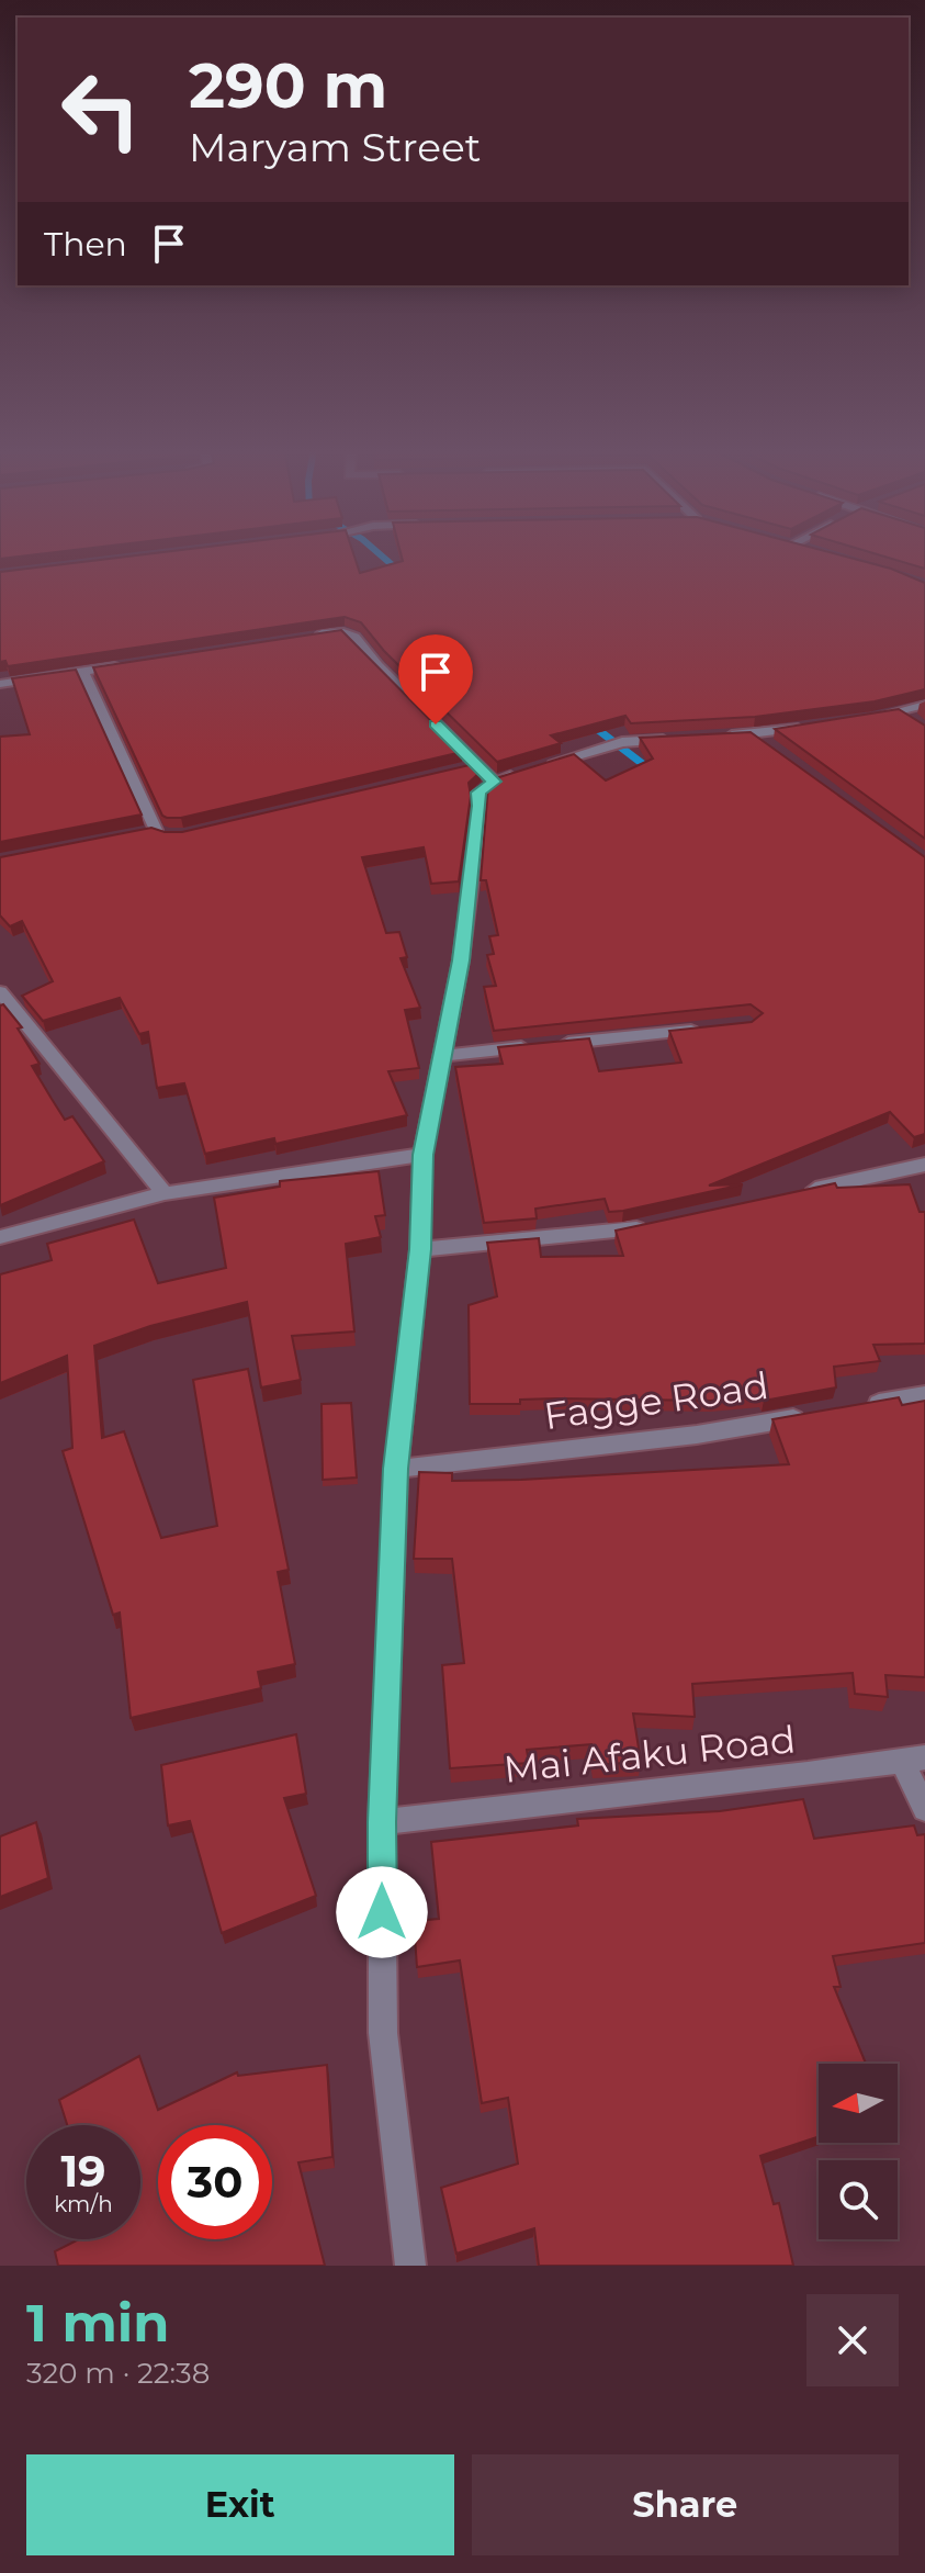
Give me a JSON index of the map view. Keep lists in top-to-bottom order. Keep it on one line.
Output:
{"streets":{"street":["Fagge Road","Mai Afaku Road"]},"north":"left","page":{"turn":["290 m","Maryam Street"],"then":"Then","speed":"19 km/h","limit":"30","heading":["1 min","320 m · 22:38"],"buttons":["Exit","Share"]}}
